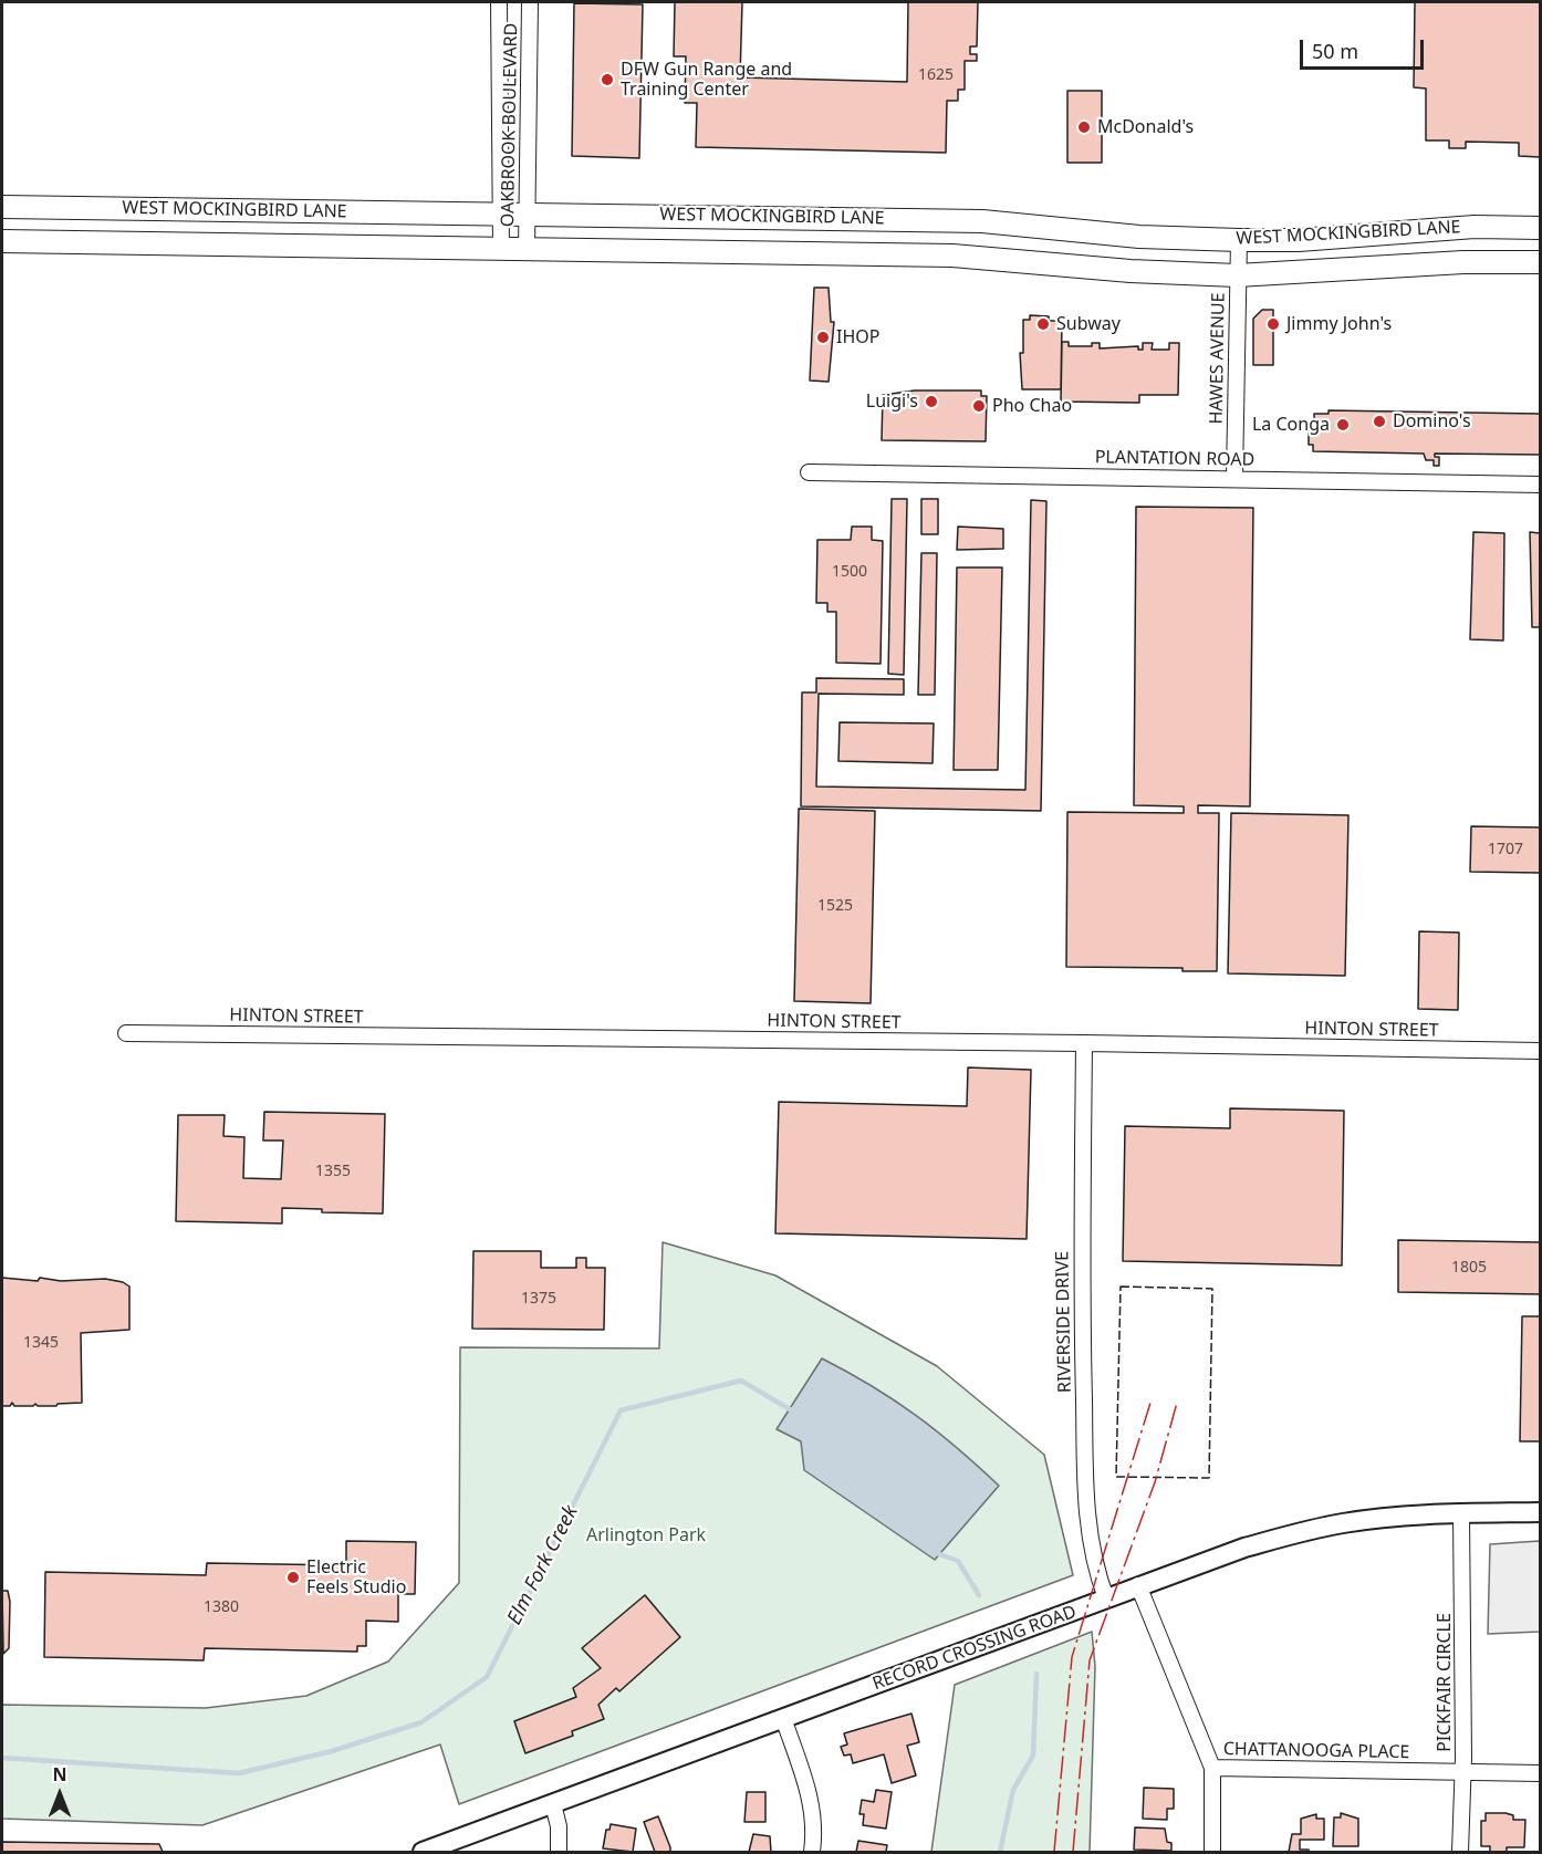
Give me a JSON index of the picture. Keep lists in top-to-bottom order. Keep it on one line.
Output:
{"streets":{"main road":["WEST MOCKINGBIRD LANE"],"street":["OAKBROOK BOULEVARD","HAWES AVENUE","PLANTATION ROAD","HINTON STREET","RIVERSIDE DRIVE","RECORD CROSSING ROAD","PICKFAIR CIRCLE","CHATTANOOGA PLACE"]},"crossings":[["OAKBROOK BOULEVARD","WEST MOCKINGBIRD LANE"],["WEST MOCKINGBIRD LANE","HAWES AVENUE"],["HAWES AVENUE","PLANTATION ROAD"],["HINTON STREET","RIVERSIDE DRIVE"],["RIVERSIDE DRIVE","RECORD CROSSING ROAD"],["RECORD CROSSING ROAD","PICKFAIR CIRCLE"],["PICKFAIR CIRCLE","CHATTANOOGA PLACE"]],"water":["Elm Fork Creek"],"parks":["Arlington Park"],"places":["DFW Gun Range and Training Center","McDonald's","Subway","Jimmy John's","IHOP","Luigi's","Pho Chao","Domino's","La Conga","Electric Feels Studio"],"house_numbers":["1625","1500","1707","1525","1355","1805","1375","1345","1380"],"scale_bar":"50 m","north":"top"}
